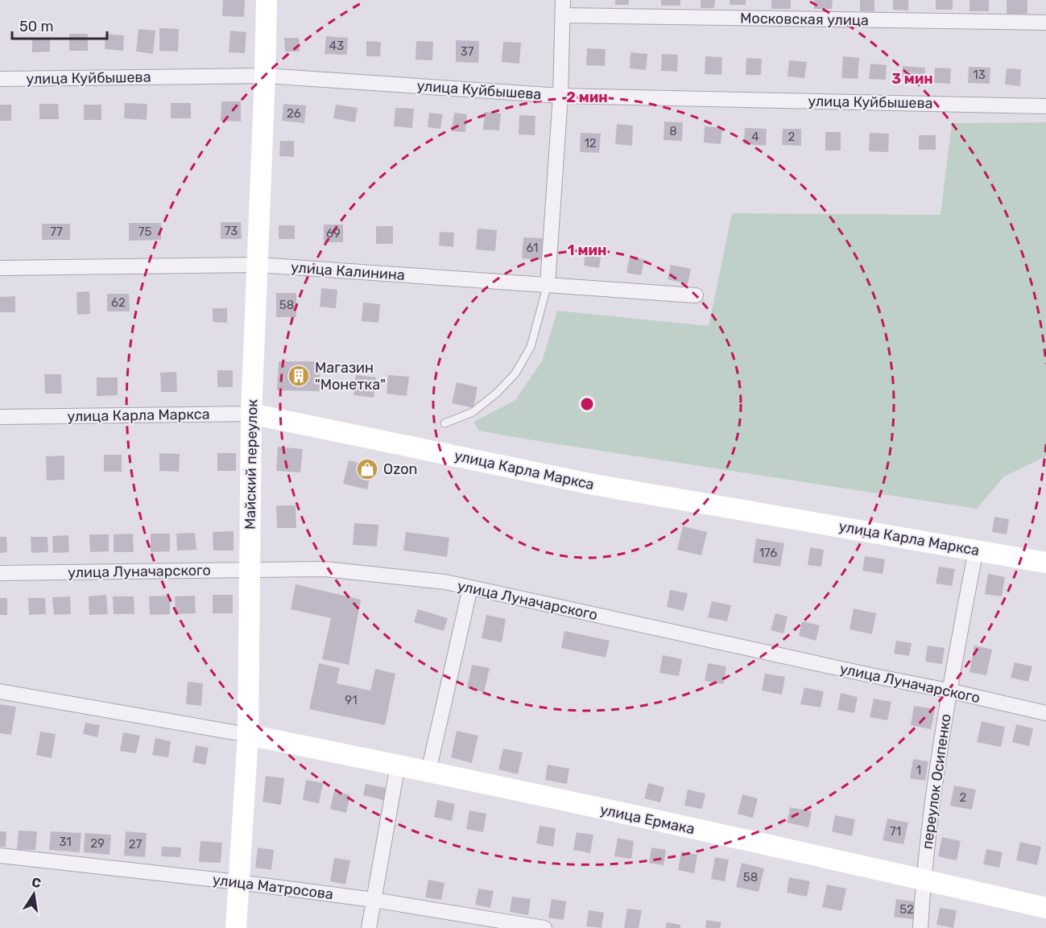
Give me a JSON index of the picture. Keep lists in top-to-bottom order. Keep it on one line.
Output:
{"streets":{"main road":["улица Карла Маркса","Майский переулок","улица Ермака"],"street":["Московская улица","улица Куйбышева","улица Калинина","улица Луначарского","переулок Осипенко","улица Матросова"]},"crossings":[["улица Куйбышева","Майский переулок"],["улица Калинина","Майский переулок"],["улица Карла Маркса","Майский переулок"],["улица Карла Маркса","переулок Осипенко"],["Майский переулок","улица Луначарского"],["Майский переулок","улица Ермака"],["Майский переулок","улица Матросова"],["улица Луначарского","переулок Осипенко"],["переулок Осипенко","улица Ермака"]],"places":{"building":["Магазин \"Монетка\""],"shop":["Ozon"]},"house_numbers":["43","37","13","26","8","4","2","12","73","77","75","69","61","62","58","176","91","1","2","71","31","29","27","58","52"],"scale_bar":"50 m","north":"top","rings":["3 мин","2 мин","1 мин"]}
